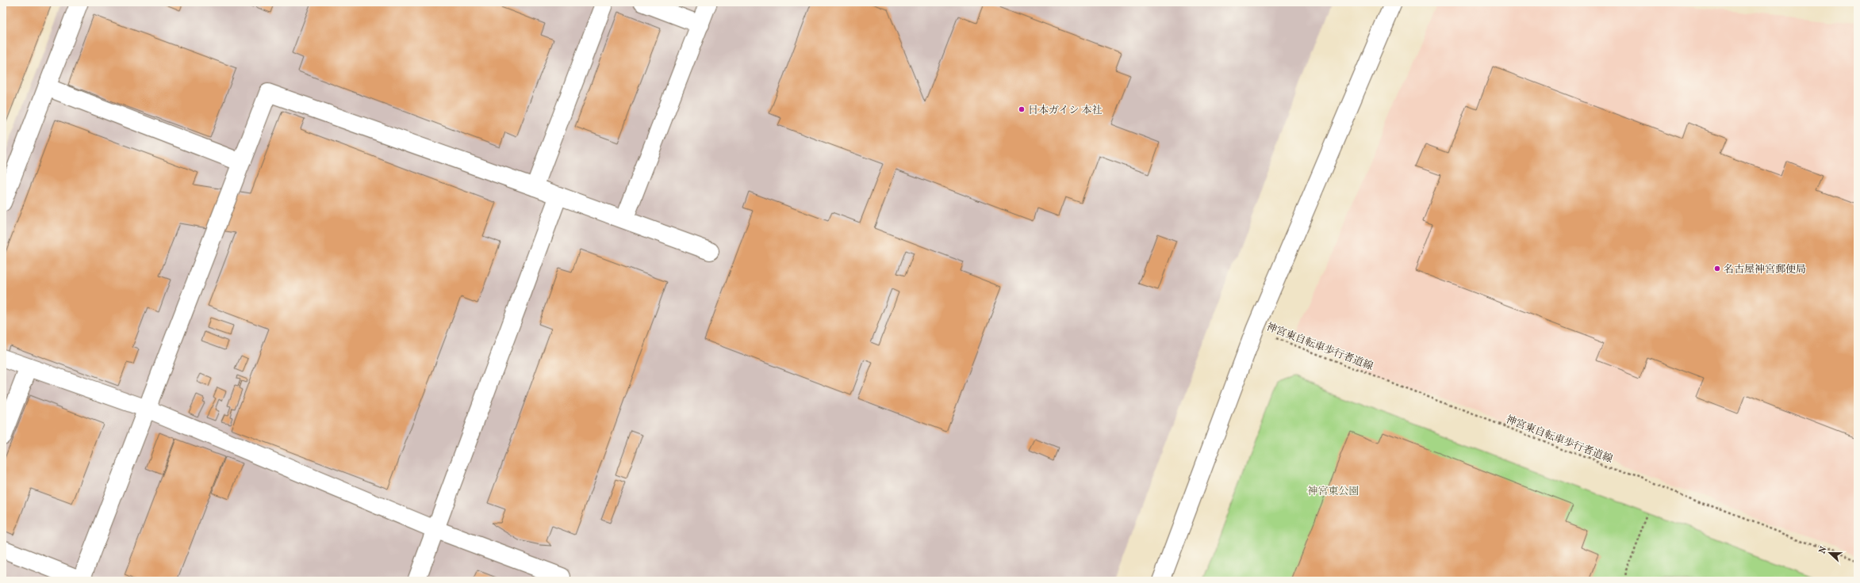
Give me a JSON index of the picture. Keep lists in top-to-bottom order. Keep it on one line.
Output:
{"streets":{"path":["神宮東自転車歩行者道線"]},"parks":["神宮東公園"],"places":["日本ガイシ 本社","名古屋神宮郵便局"],"north":"left"}
